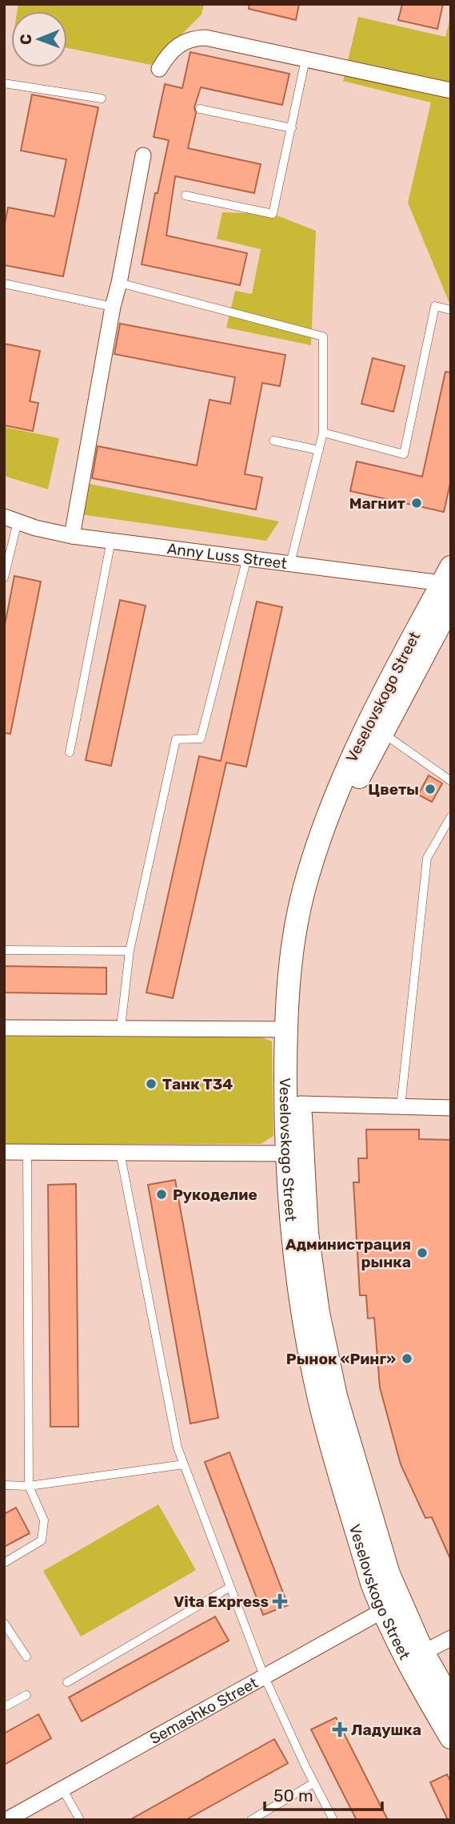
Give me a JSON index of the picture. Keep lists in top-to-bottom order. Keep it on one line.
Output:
{"streets":{"main road":["Veselovskogo Street"],"street":["Anny Luss Street","Semashko Street"]},"crossings":[["Anny Luss Street","Veselovskogo Street"],["Veselovskogo Street","Semashko Street"]],"places":{"other":["Магнит","Цветы","Танк T34","Рукоделие","Администрация рынка","Рынок «Ринг»"],"health":["Vita Express","Ладушка"]},"scale_bar":"50 m","north":"left"}
